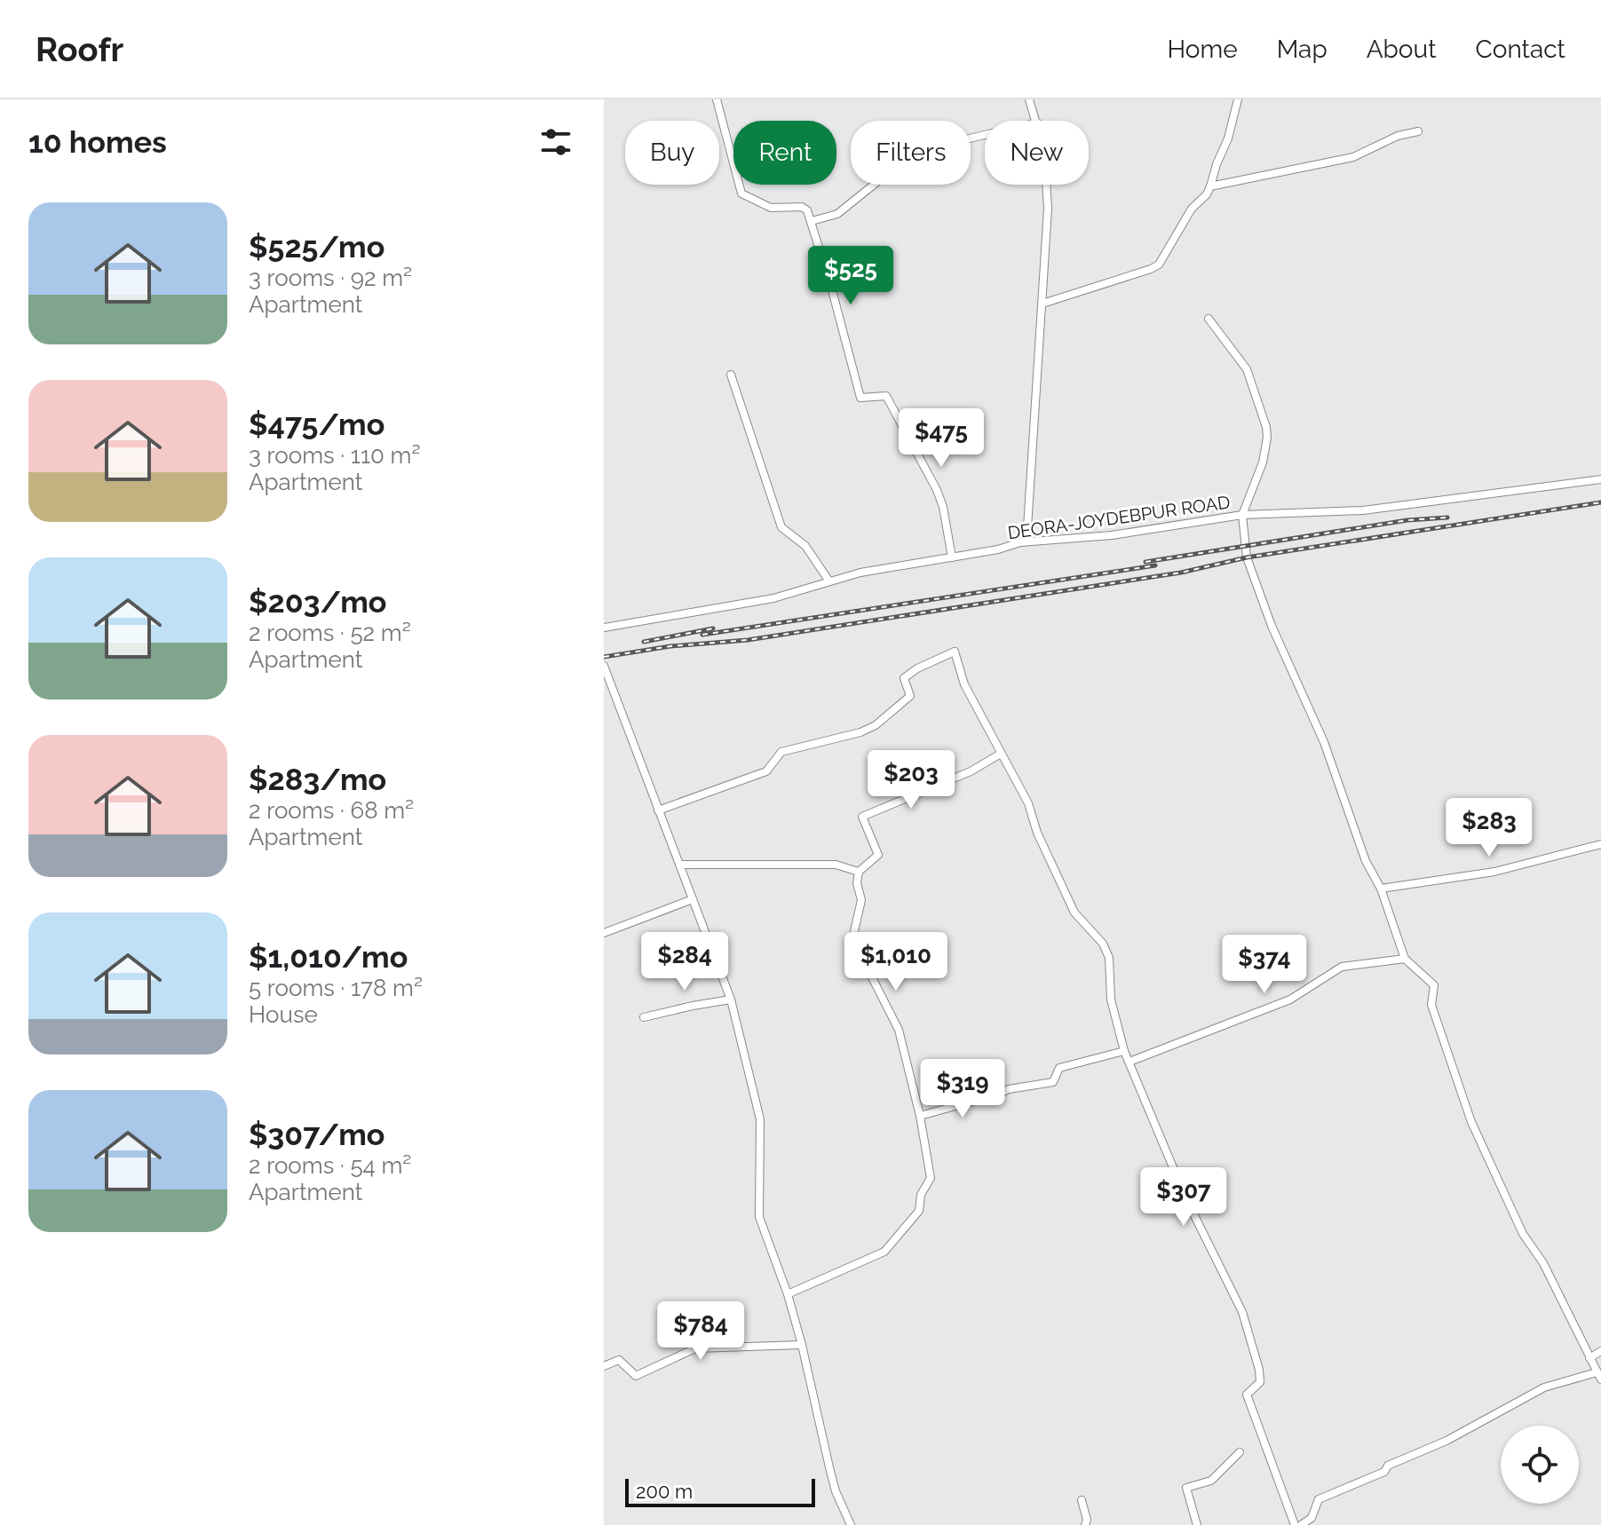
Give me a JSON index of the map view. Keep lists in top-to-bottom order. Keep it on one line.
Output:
{"streets":{"street":["DEORA-JOYDEBPUR ROAD"]},"scale_bar":"200 m","page":{"header":"Roofr","nav":["Home","Map","About","Contact"],"heading":"10 homes","chip":["Buy","Rent","Filters","New"],"list":[{"name":"$525/mo","note":"3 rooms · 92 m² · Apartment"},{"name":"$475/mo","note":"3 rooms · 110 m² · Apartment"},{"name":"$203/mo","note":"2 rooms · 52 m² · Apartment"},{"name":"$283/mo","note":"2 rooms · 68 m² · Apartment"},{"name":"$1,010/mo","note":"5 rooms · 178 m² · House"},{"name":"$307/mo","note":"2 rooms · 54 m² · Apartment"}],"price":["$525","$475","$203","$283","$284","$1,010","$374","$319","$307","$784"],"scale":"200 m"}}
